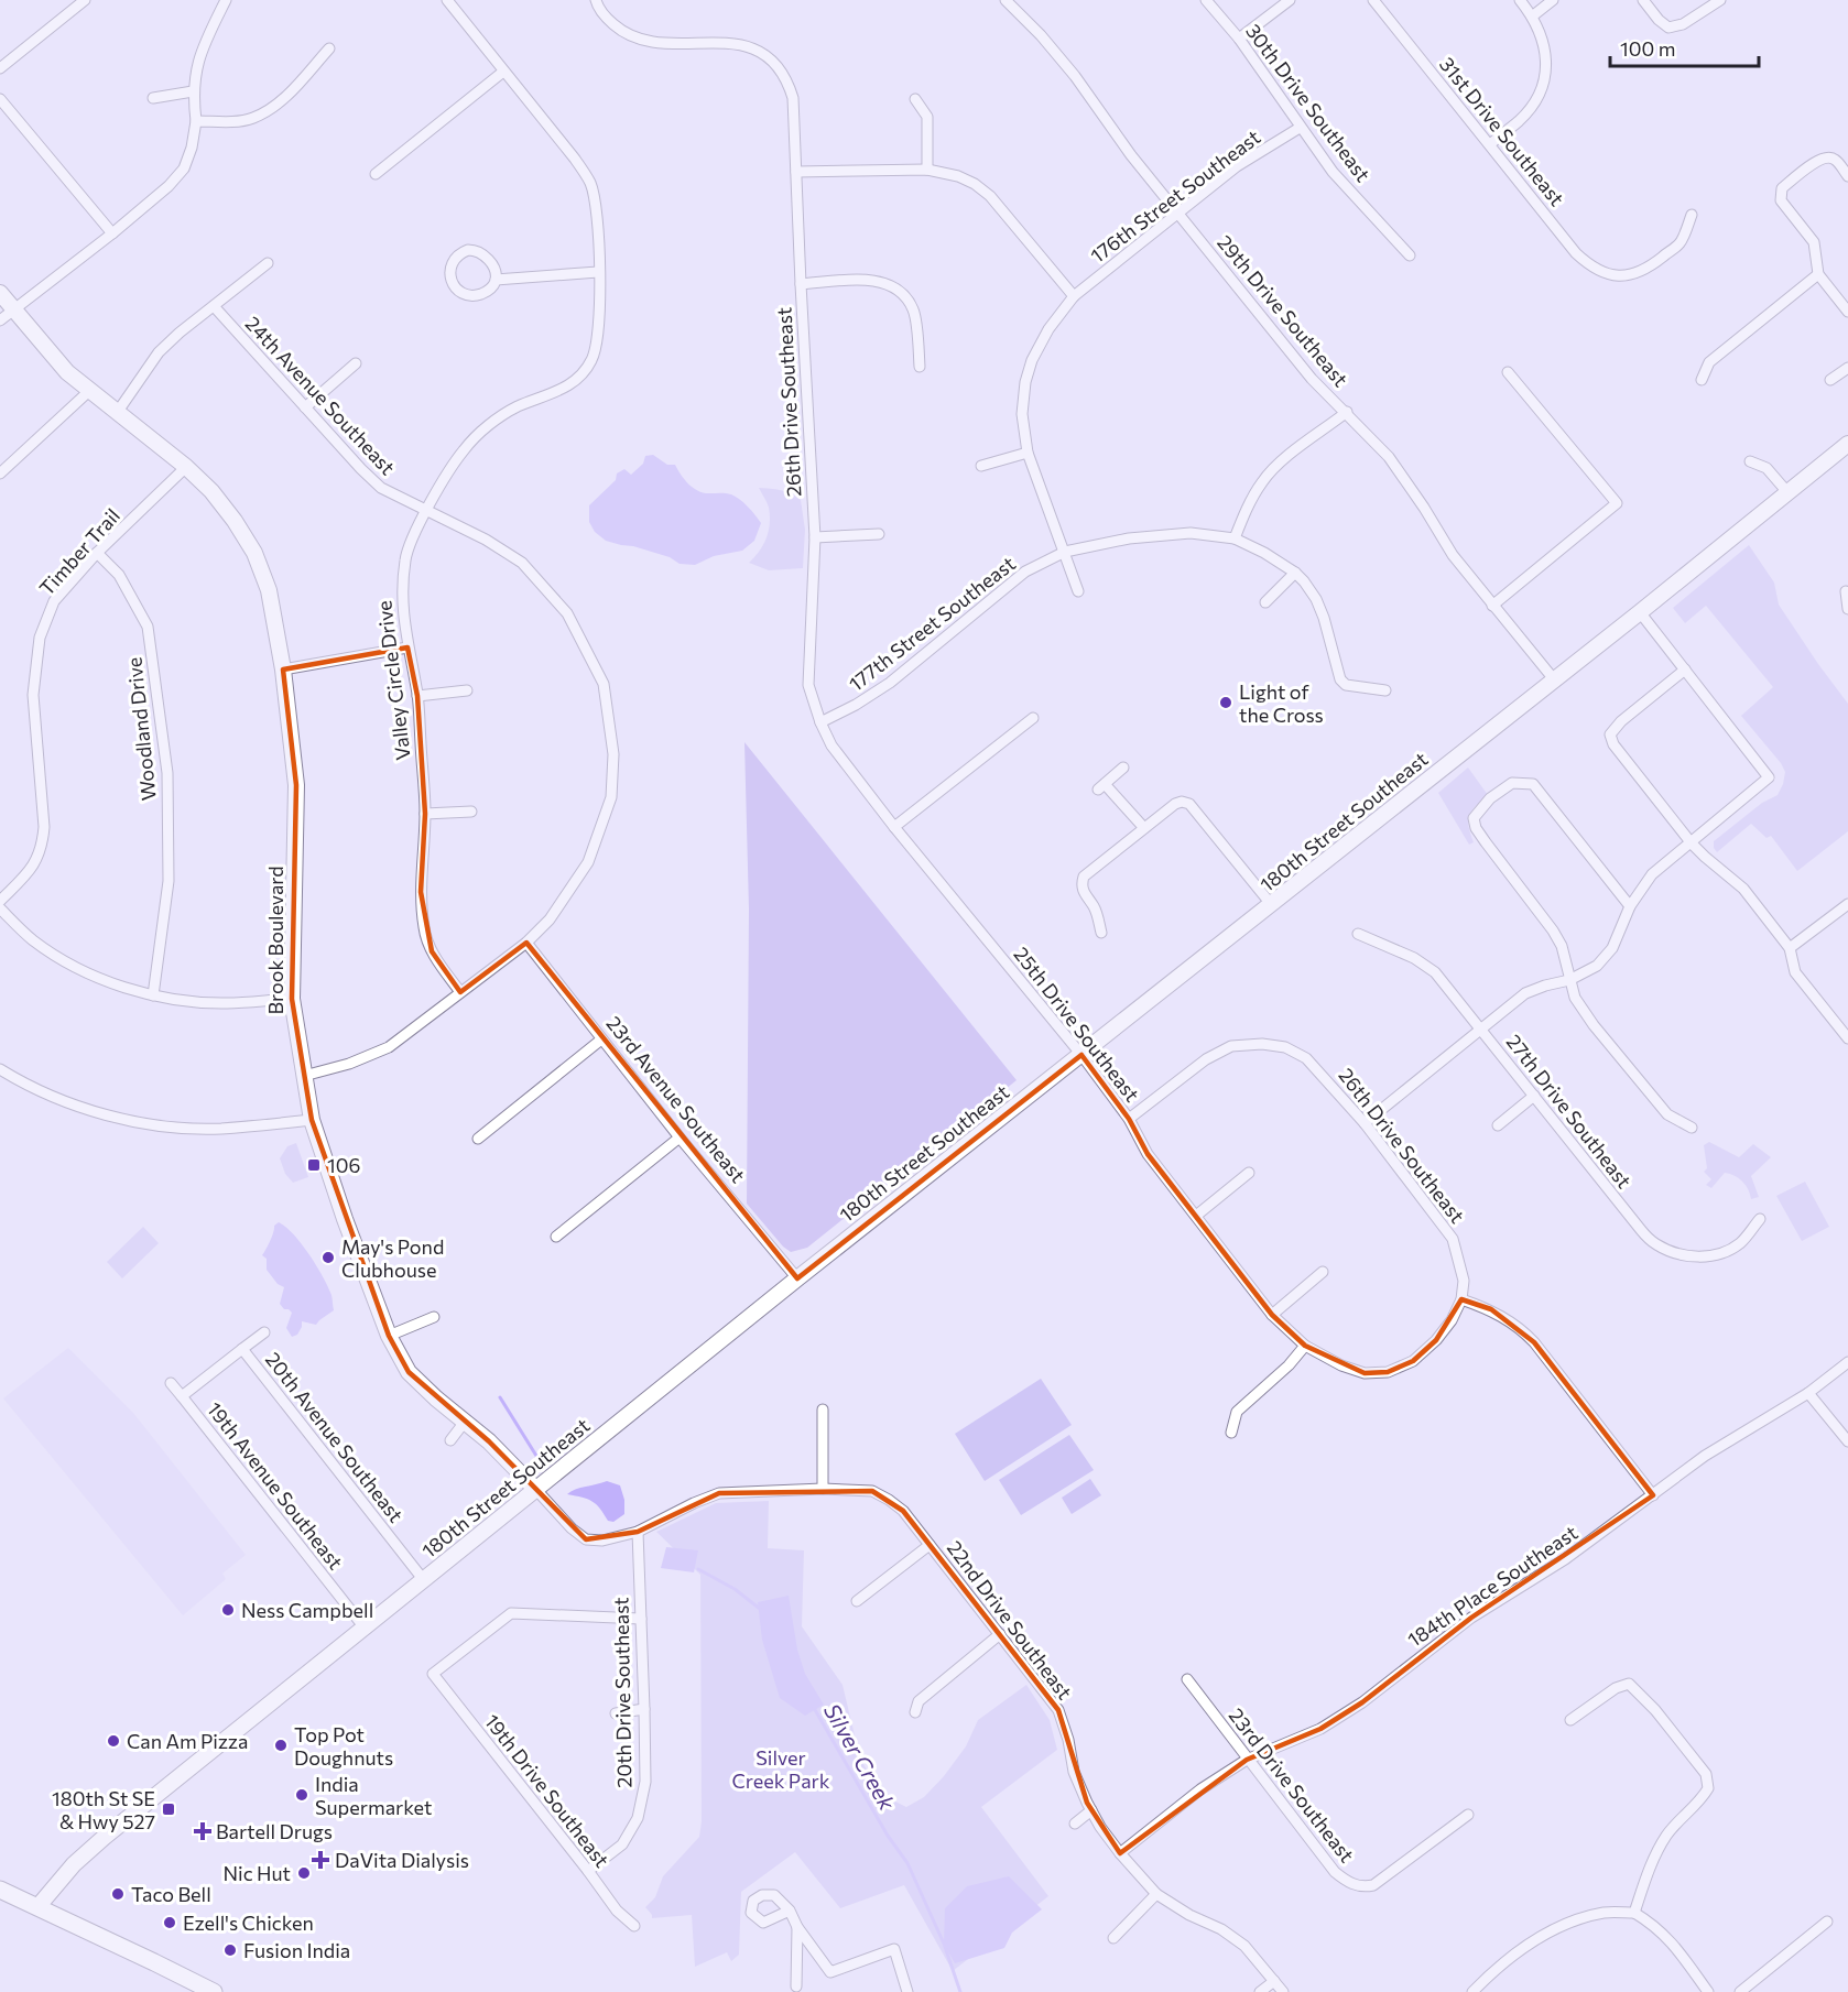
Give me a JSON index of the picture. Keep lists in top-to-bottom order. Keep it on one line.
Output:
{"streets":{"street":["30th Drive Southeast","31st Drive Southeast","176th Street Southeast","29th Drive Southeast","24th Avenue Southeast","26th Drive Southeast","Timber Trail","177th Street Southeast","Valley Circle Drive","Woodland Drive","180th Street Southeast","Brook Boulevard","25th Drive Southeast","23rd Avenue Southeast","27th Drive Southeast","20th Avenue Southeast","19th Avenue Southeast","184th Place Southeast","22nd Drive Southeast","20th Drive Southeast","23rd Drive Southeast","19th Drive Southeast"]},"crossings":[["30th Drive Southeast","176th Street Southeast"],["176th Street Southeast","29th Drive Southeast"],["176th Street Southeast","177th Street Southeast"],["29th Drive Southeast","180th Street Southeast"],["24th Avenue Southeast","Valley Circle Drive"],["24th Avenue Southeast","23rd Avenue Southeast"],["26th Drive Southeast","177th Street Southeast"],["26th Drive Southeast","25th Drive Southeast"],["Timber Trail","Woodland Drive"],["Timber Trail","Brook Boulevard"],["177th Street Southeast","25th Drive Southeast"],["180th Street Southeast","Brook Boulevard"],["180th Street Southeast","25th Drive Southeast"],["180th Street Southeast","23rd Avenue Southeast"],["180th Street Southeast","20th Avenue Southeast"],["180th Street Southeast","19th Avenue Southeast"],["180th Street Southeast","22nd Drive Southeast"],["Brook Boulevard","22nd Drive Southeast"],["20th Avenue Southeast","19th Avenue Southeast"],["184th Place Southeast","22nd Drive Southeast"],["184th Place Southeast","23rd Drive Southeast"],["22nd Drive Southeast","20th Drive Southeast"],["20th Drive Southeast","19th Drive Southeast"]],"water":["Silver Creek"],"parks":["Silver Creek Park"],"places":{"other":["Light of the Cross","May's Pond Clubhouse","Ness Campbell","Can Am Pizza","Top Pot Doughnuts","India Supermarket","Nic Hut","Taco Bell","Ezell's Chicken","Fusion India"],"transit":["106","180th St SE & Hwy 527"],"health":["Bartell Drugs","DaVita Dialysis"]},"scale_bar":"100 m"}
